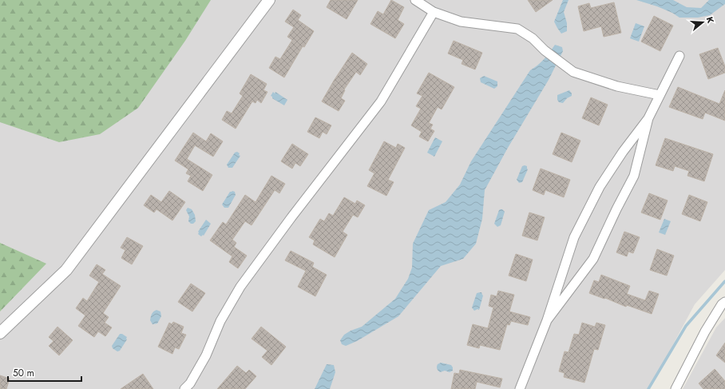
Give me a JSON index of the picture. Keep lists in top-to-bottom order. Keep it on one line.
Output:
{"scale_bar":"50 m","north":"right"}
